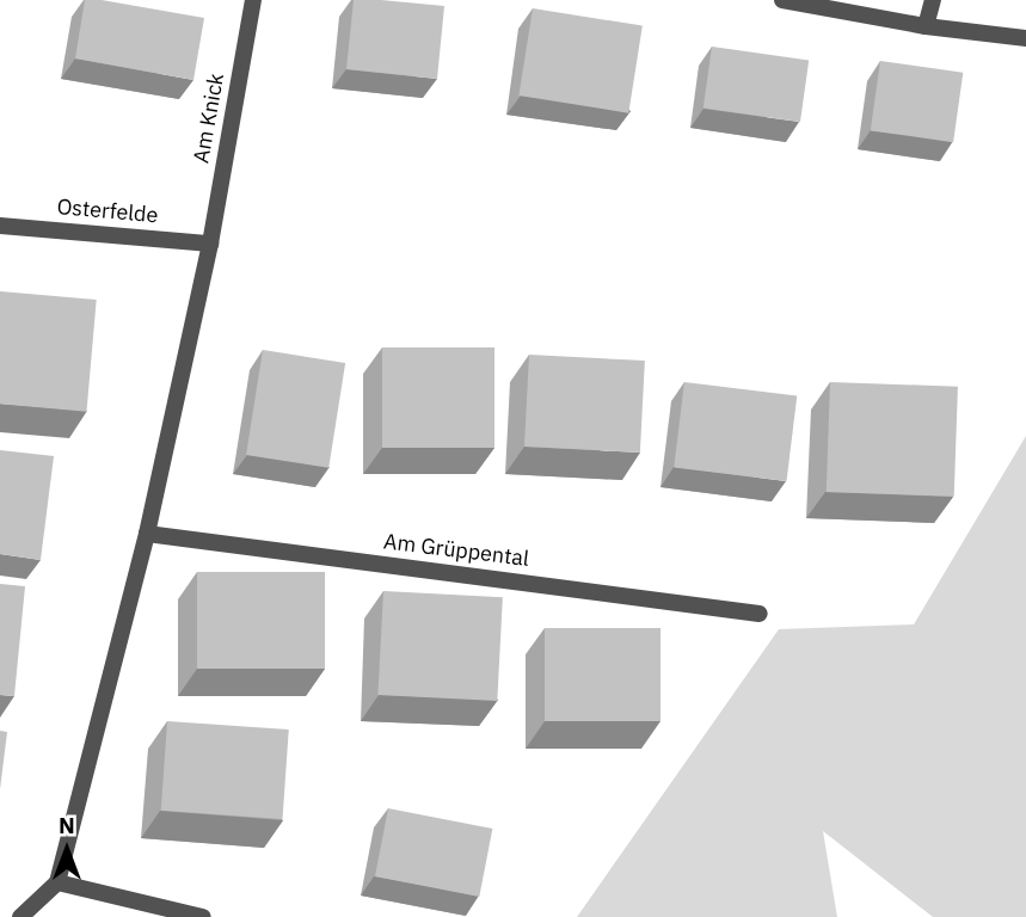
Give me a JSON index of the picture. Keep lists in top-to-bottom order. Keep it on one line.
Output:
{"streets":{"street":["Am Knick","Osterfelde","Am Grüppental"]},"crossings":[["Am Knick","Osterfelde"]],"north":"top"}
